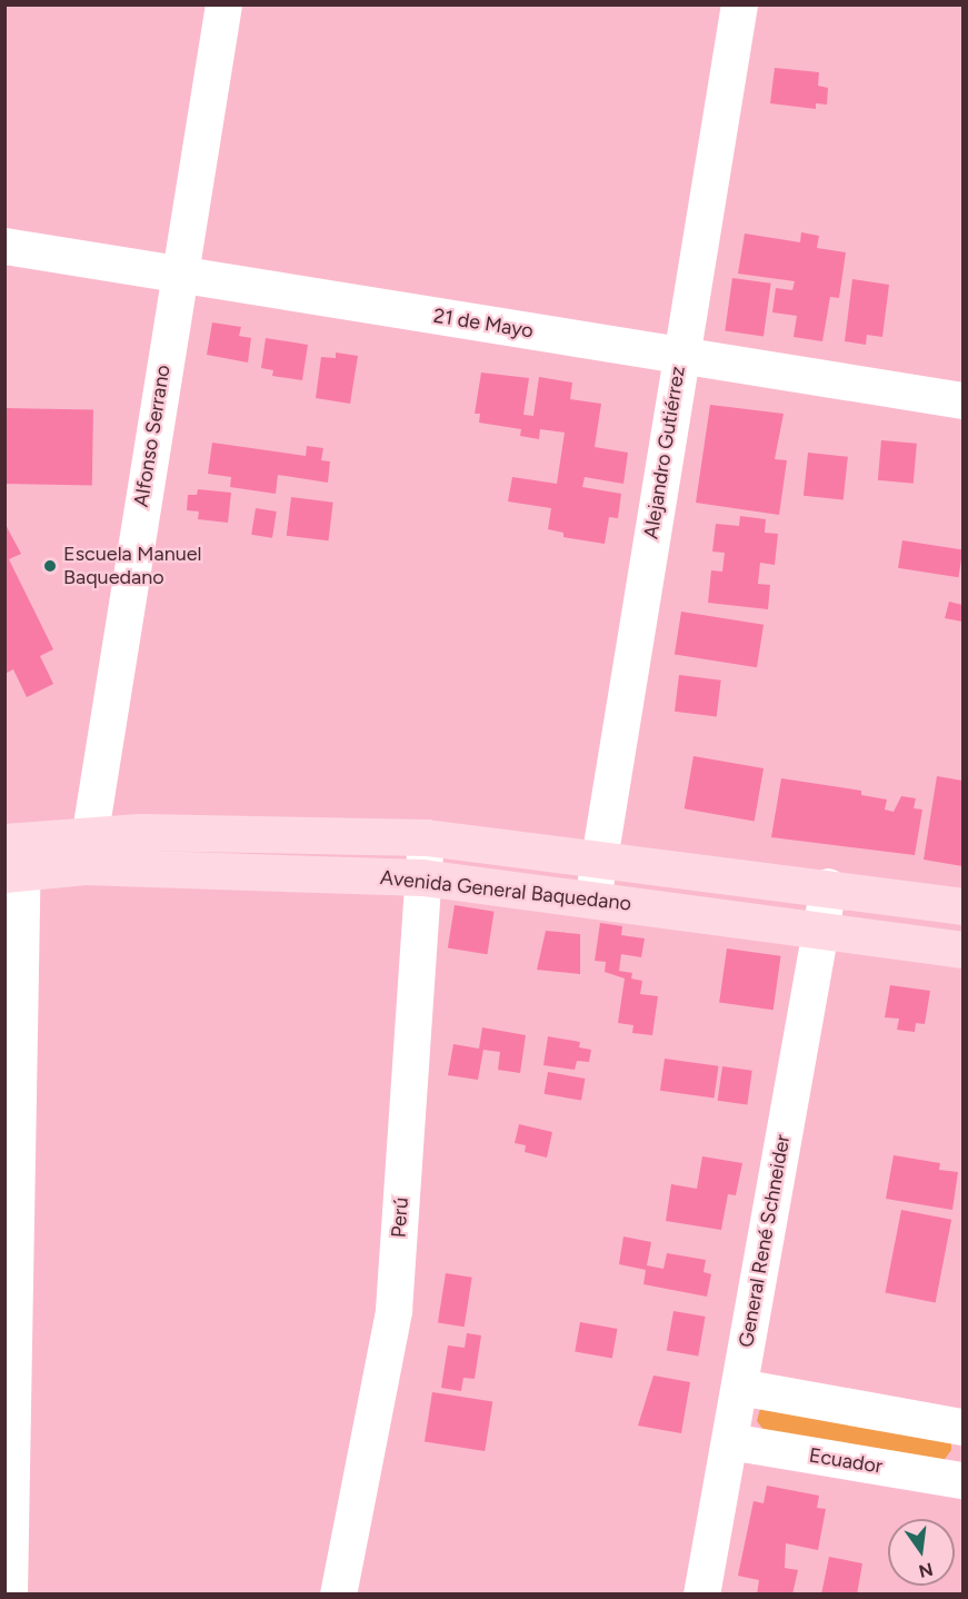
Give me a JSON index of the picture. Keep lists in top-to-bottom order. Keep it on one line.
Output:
{"streets":{"main road":["Avenida General Baquedano"],"street":["21 de Mayo","Alfonso Serrano","Alejandro Gutiérrez","Perú","General René Schneider","Ecuador"]},"crossings":[["21 de Mayo","Alfonso Serrano"],["21 de Mayo","Alejandro Gutiérrez"],["Alfonso Serrano","Avenida General Baquedano"],["Alejandro Gutiérrez","Avenida General Baquedano"],["Avenida General Baquedano","Perú"],["Avenida General Baquedano","General René Schneider"],["General René Schneider","Ecuador"]],"places":["Escuela Manuel Baquedano"],"north":"bottom"}
